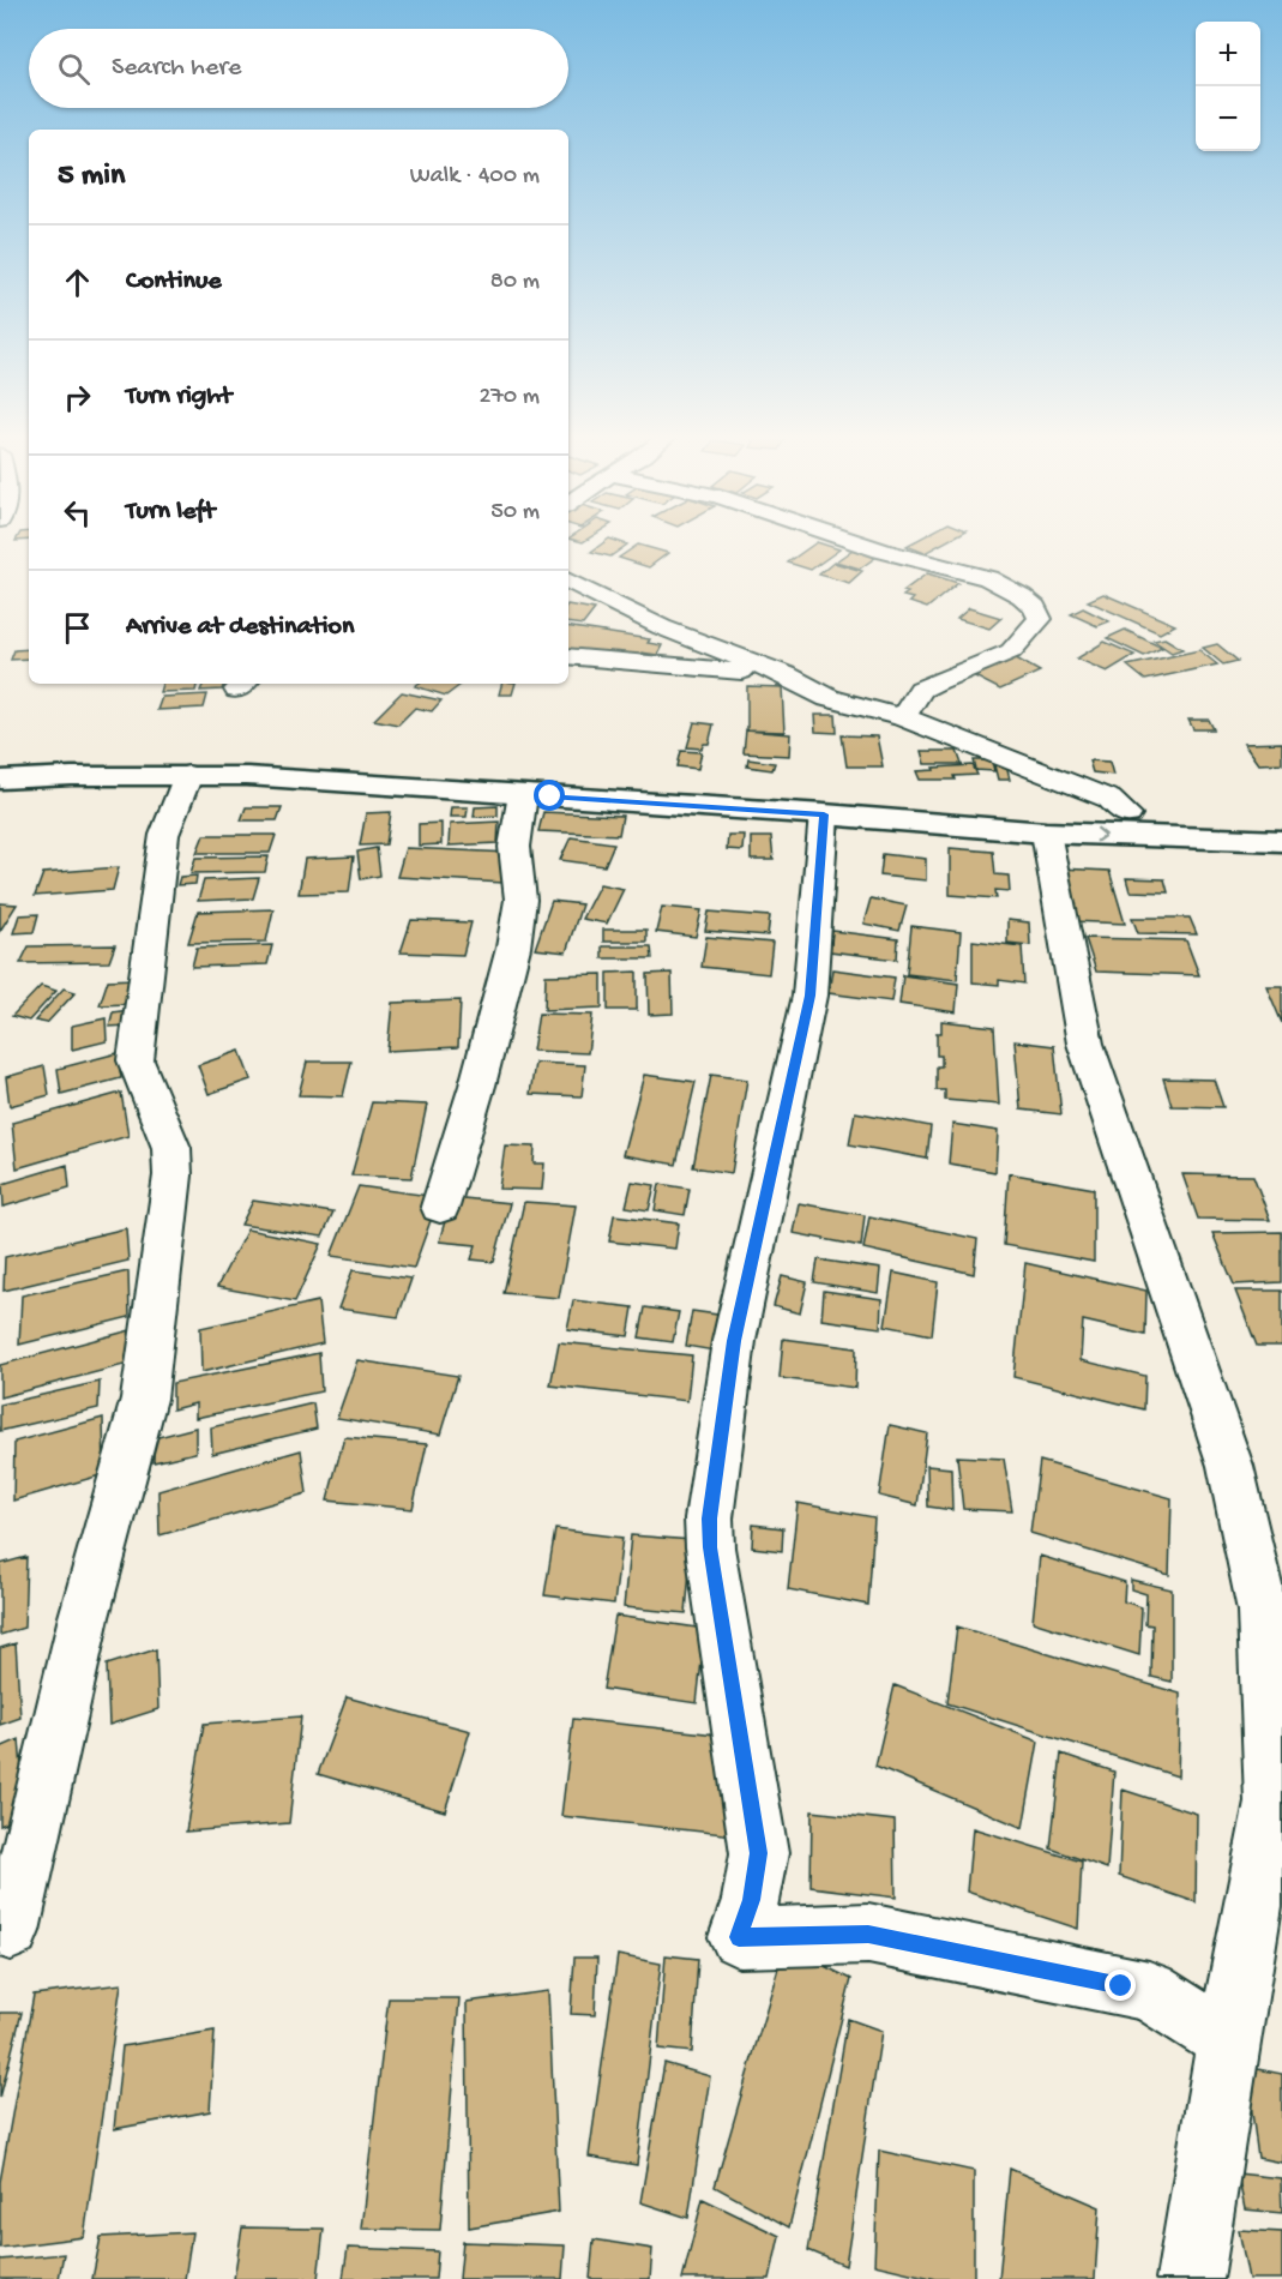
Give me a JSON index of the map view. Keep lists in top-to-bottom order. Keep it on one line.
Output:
{"page":{"map_buttons":["+","−"],"search":"Search here","heading":["5 min","Walk · 400 m"],"list":[["Continue","80 m"],["Turn right","270 m"],["Turn left","50 m"],"Arrive at destination"]}}
